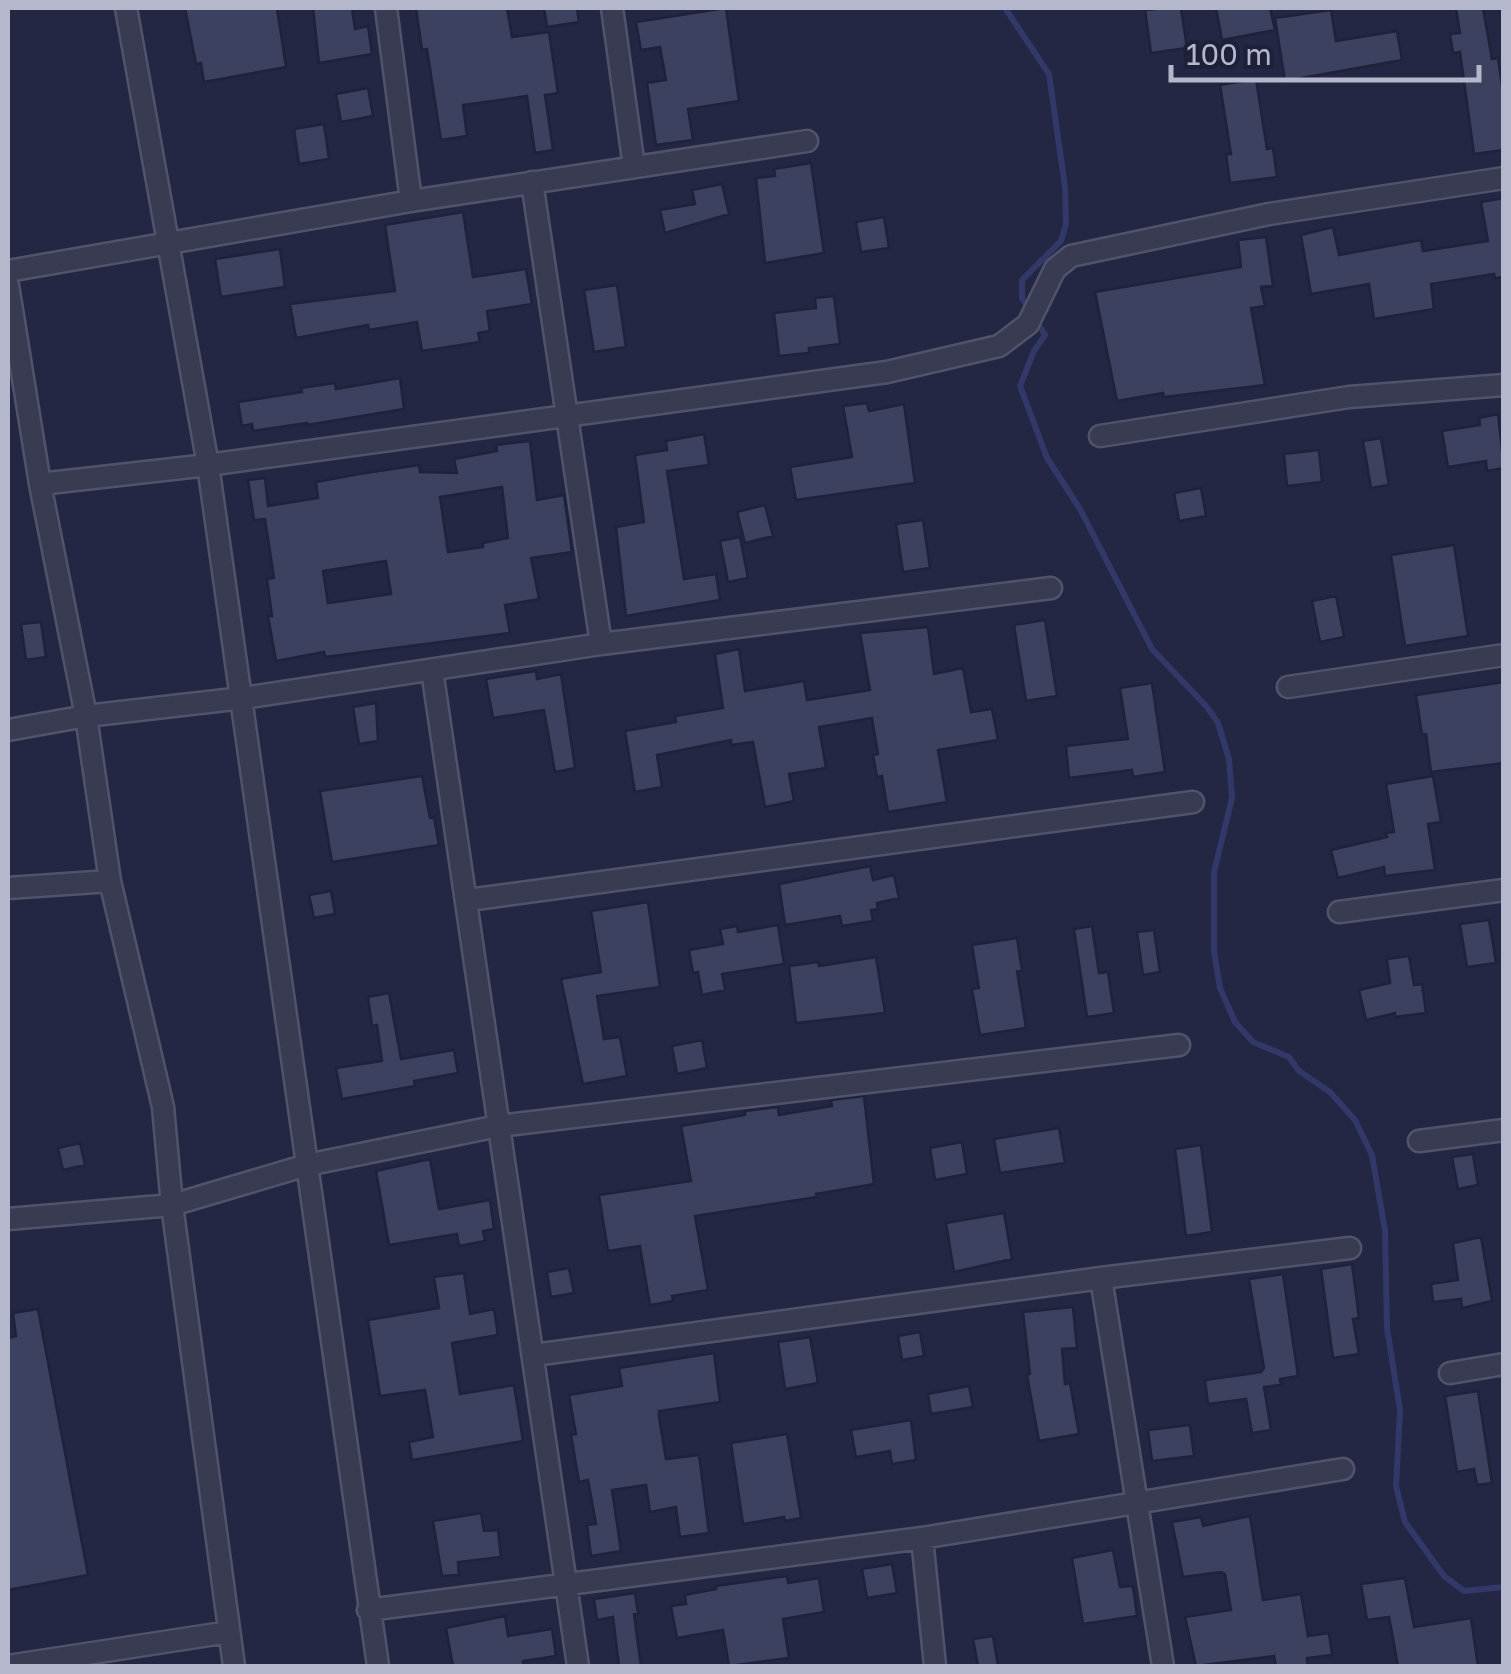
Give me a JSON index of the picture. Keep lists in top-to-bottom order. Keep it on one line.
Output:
{"scale_bar":"100 m"}
